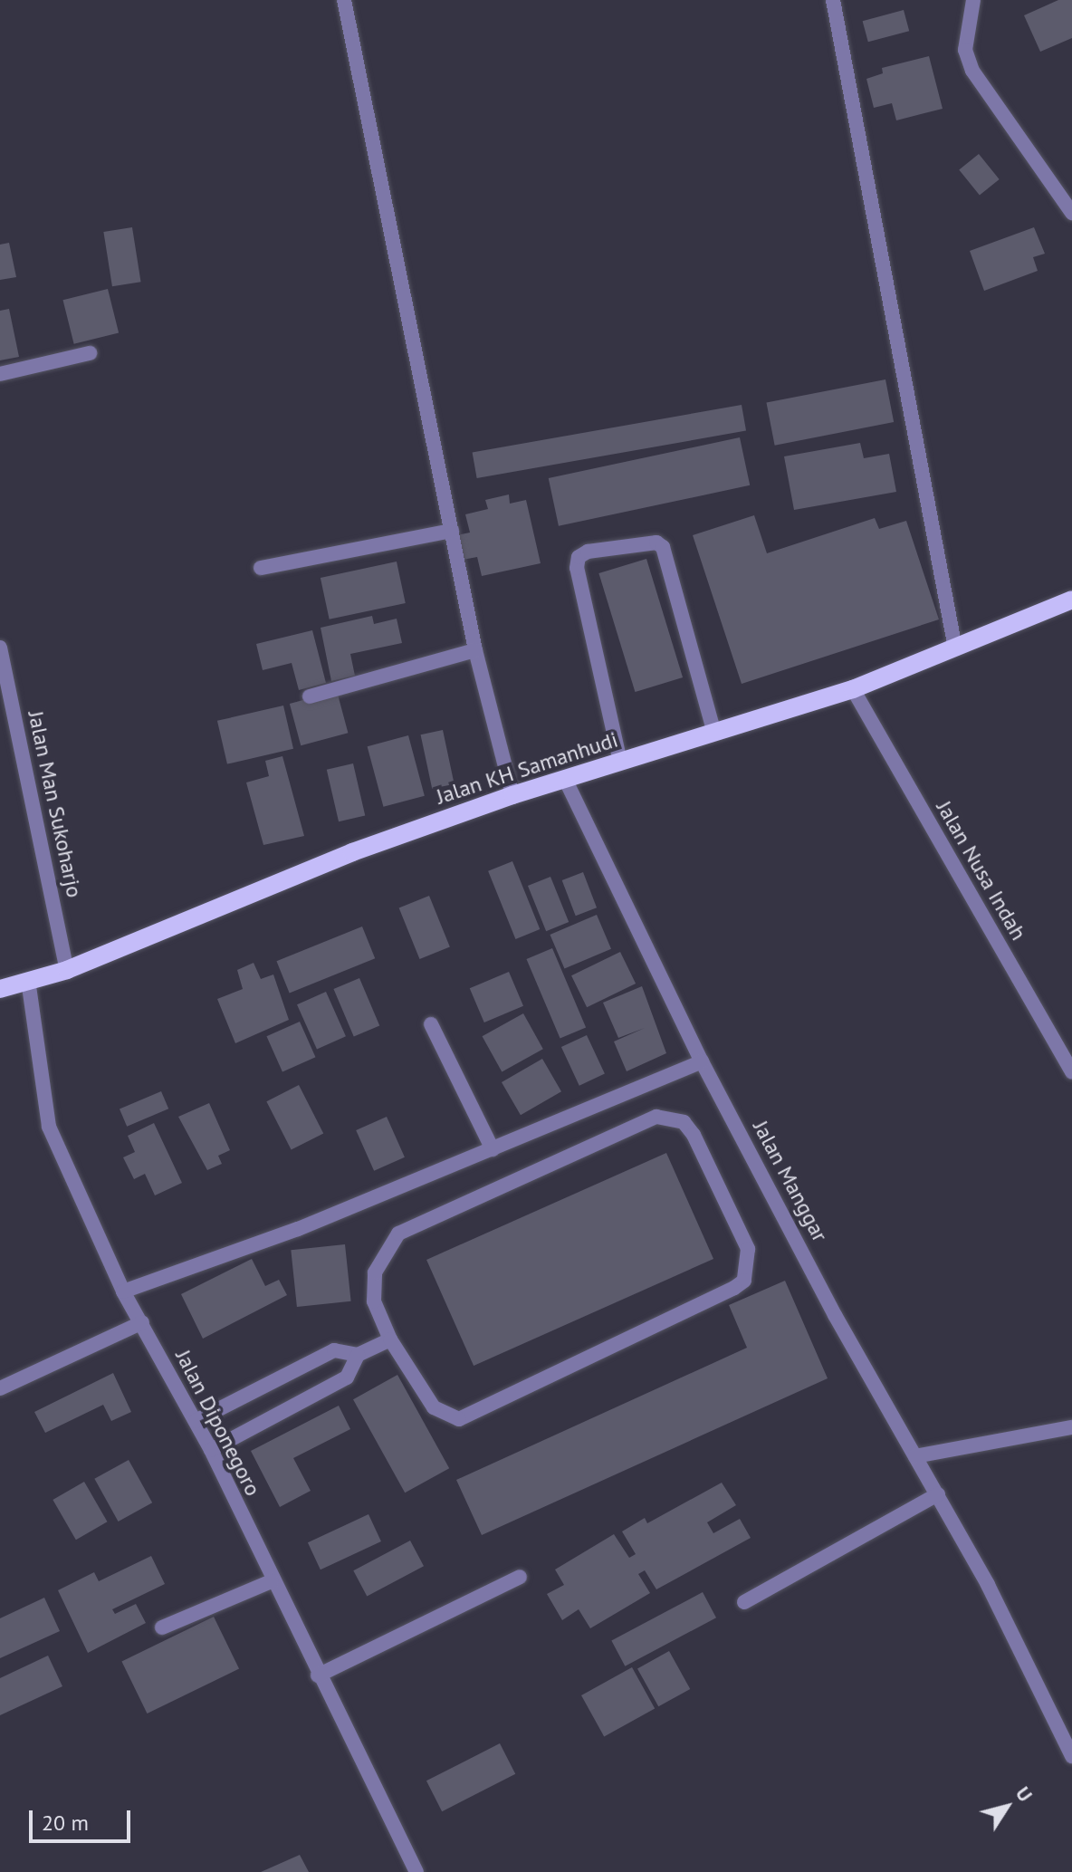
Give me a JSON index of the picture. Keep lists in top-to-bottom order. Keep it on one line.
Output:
{"streets":{"main road":["Jalan KH Samanhudi"],"street":["Jalan Man Sukoharjo","Jalan Nusa Indah","Jalan Manggar","Jalan Diponegoro"]},"crossings":[["Jalan KH Samanhudi","Jalan Man Sukoharjo"],["Jalan KH Samanhudi","Jalan Nusa Indah"],["Jalan KH Samanhudi","Jalan Manggar"],["Jalan KH Samanhudi","Jalan Diponegoro"]],"scale_bar":"20 m","north":"top right"}
